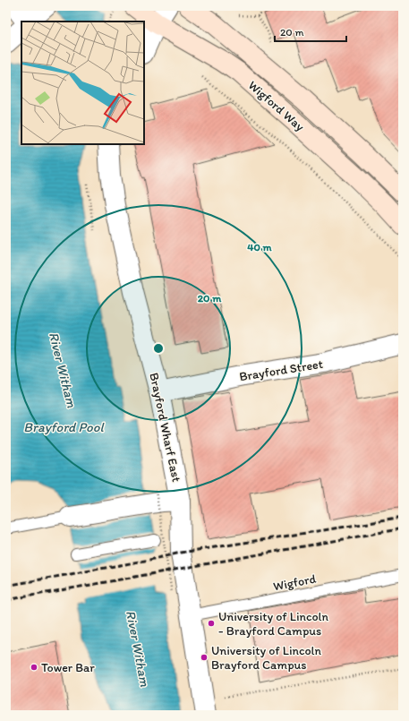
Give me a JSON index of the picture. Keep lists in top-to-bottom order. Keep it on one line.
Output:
{"streets":{"main road":["Wigford Way"],"street":["Brayford Street","Brayford Wharf East"],"lane":["Wigford"]},"crossings":[["Brayford Street","Brayford Wharf East"],["Brayford Wharf East","Wigford"]],"water":["River Witham","Brayford Pool"],"places":["University of Lincoln - Brayford Campus","University of Lincoln Brayford Campus","Tower Bar"],"scale_bar":"20 m","rings":["40 m","20 m"]}
